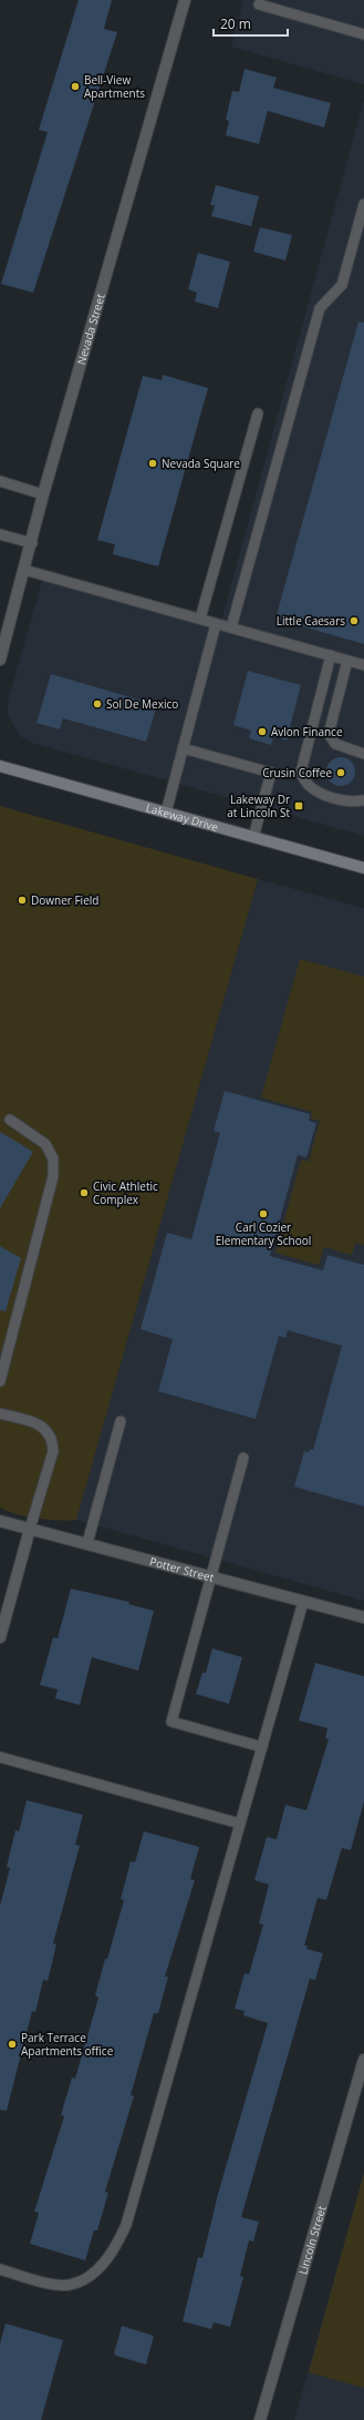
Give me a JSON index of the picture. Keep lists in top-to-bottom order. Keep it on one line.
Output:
{"streets":{"main road":["Lakeway Drive"],"street":["Nevada Street","Potter Street","Lincoln Street"]},"places":{"other":["Bell-View Apartments","Nevada Square","Little Caesars","Sol De Mexico","Avlon Finance","Crusin Coffee","Downer Field","Civic Athletic Complex","Carl Cozier Elementary School","Park Terrace Apartments office"],"transit":["Lakeway Dr at Lincoln St"]},"scale_bar":"20 m"}
